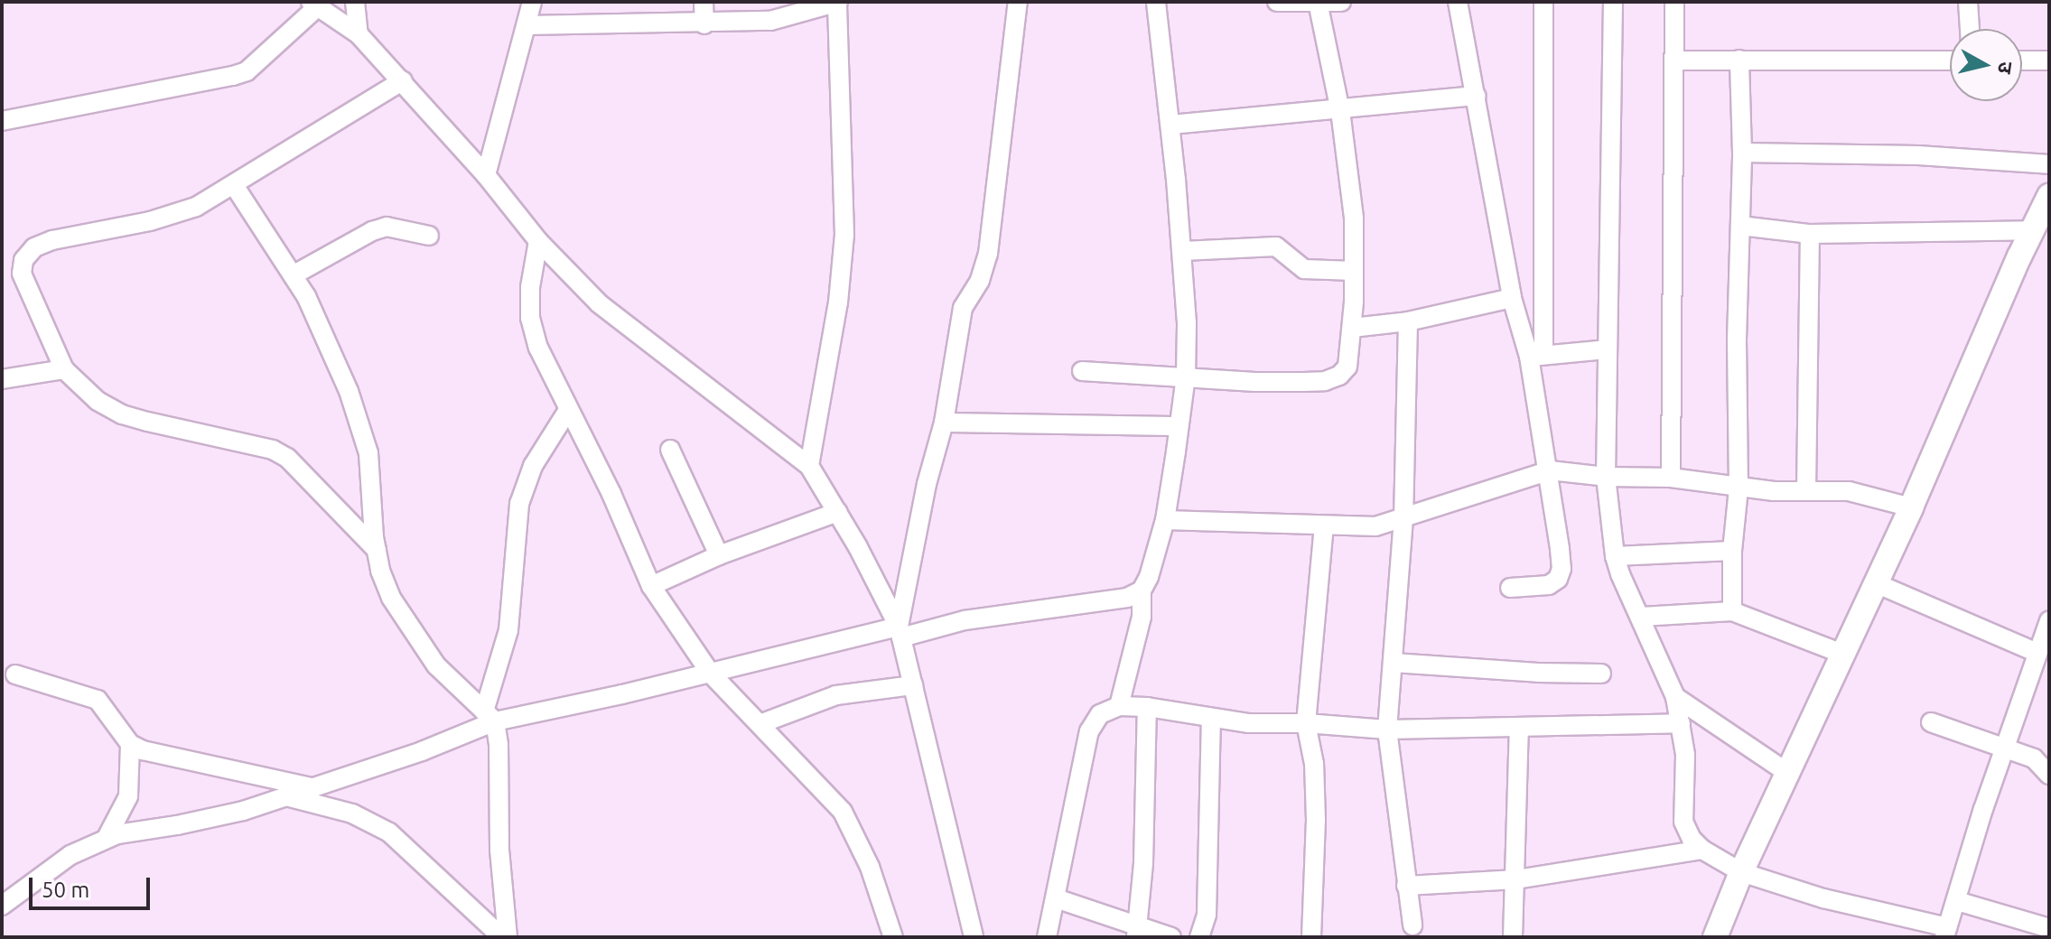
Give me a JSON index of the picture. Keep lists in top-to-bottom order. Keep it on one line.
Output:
{"scale_bar":"50 m","north":"right"}
